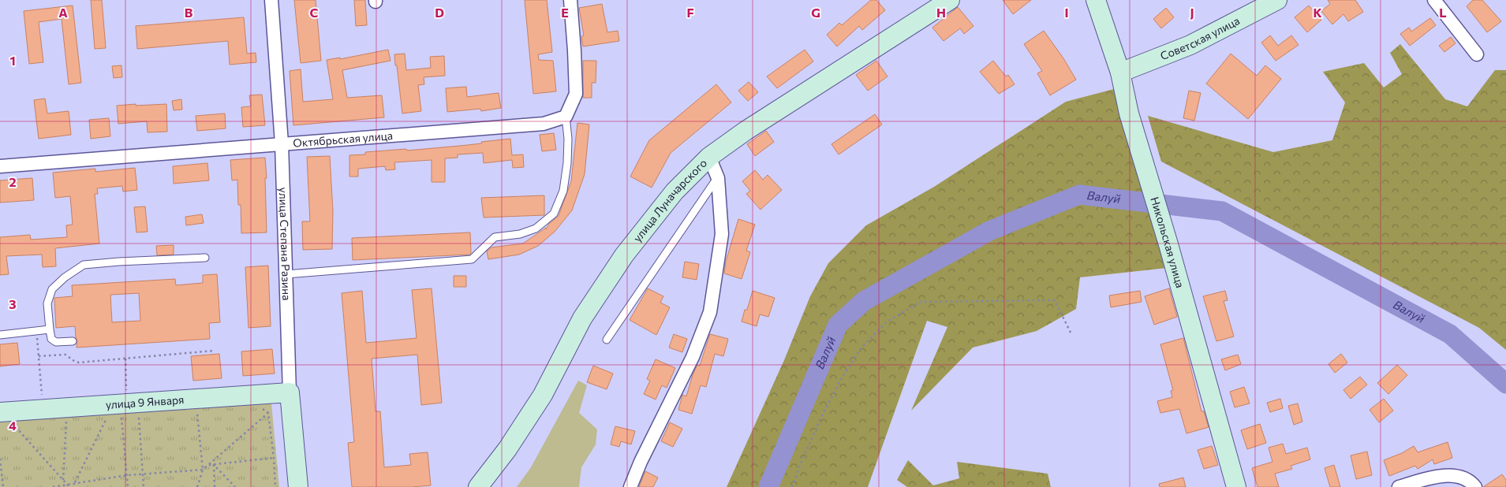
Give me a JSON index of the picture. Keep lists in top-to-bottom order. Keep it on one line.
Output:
{"streets":{"main road":["Советская улица","улица Луначарского","Никольская улица","улица Степана Разина","улица 9 Января"],"street":["Октябрьская улица"]},"crossings":[["Советская улица","Никольская улица"],["Октябрьская улица","улица Степана Разина"],["улица Степана Разина","улица 9 Января"]],"water":["Валуй"],"grid":{"columns":["A","B","C","D","E","F","G","H","I","J","K","L"],"rows":["1","2","3","4"]}}
